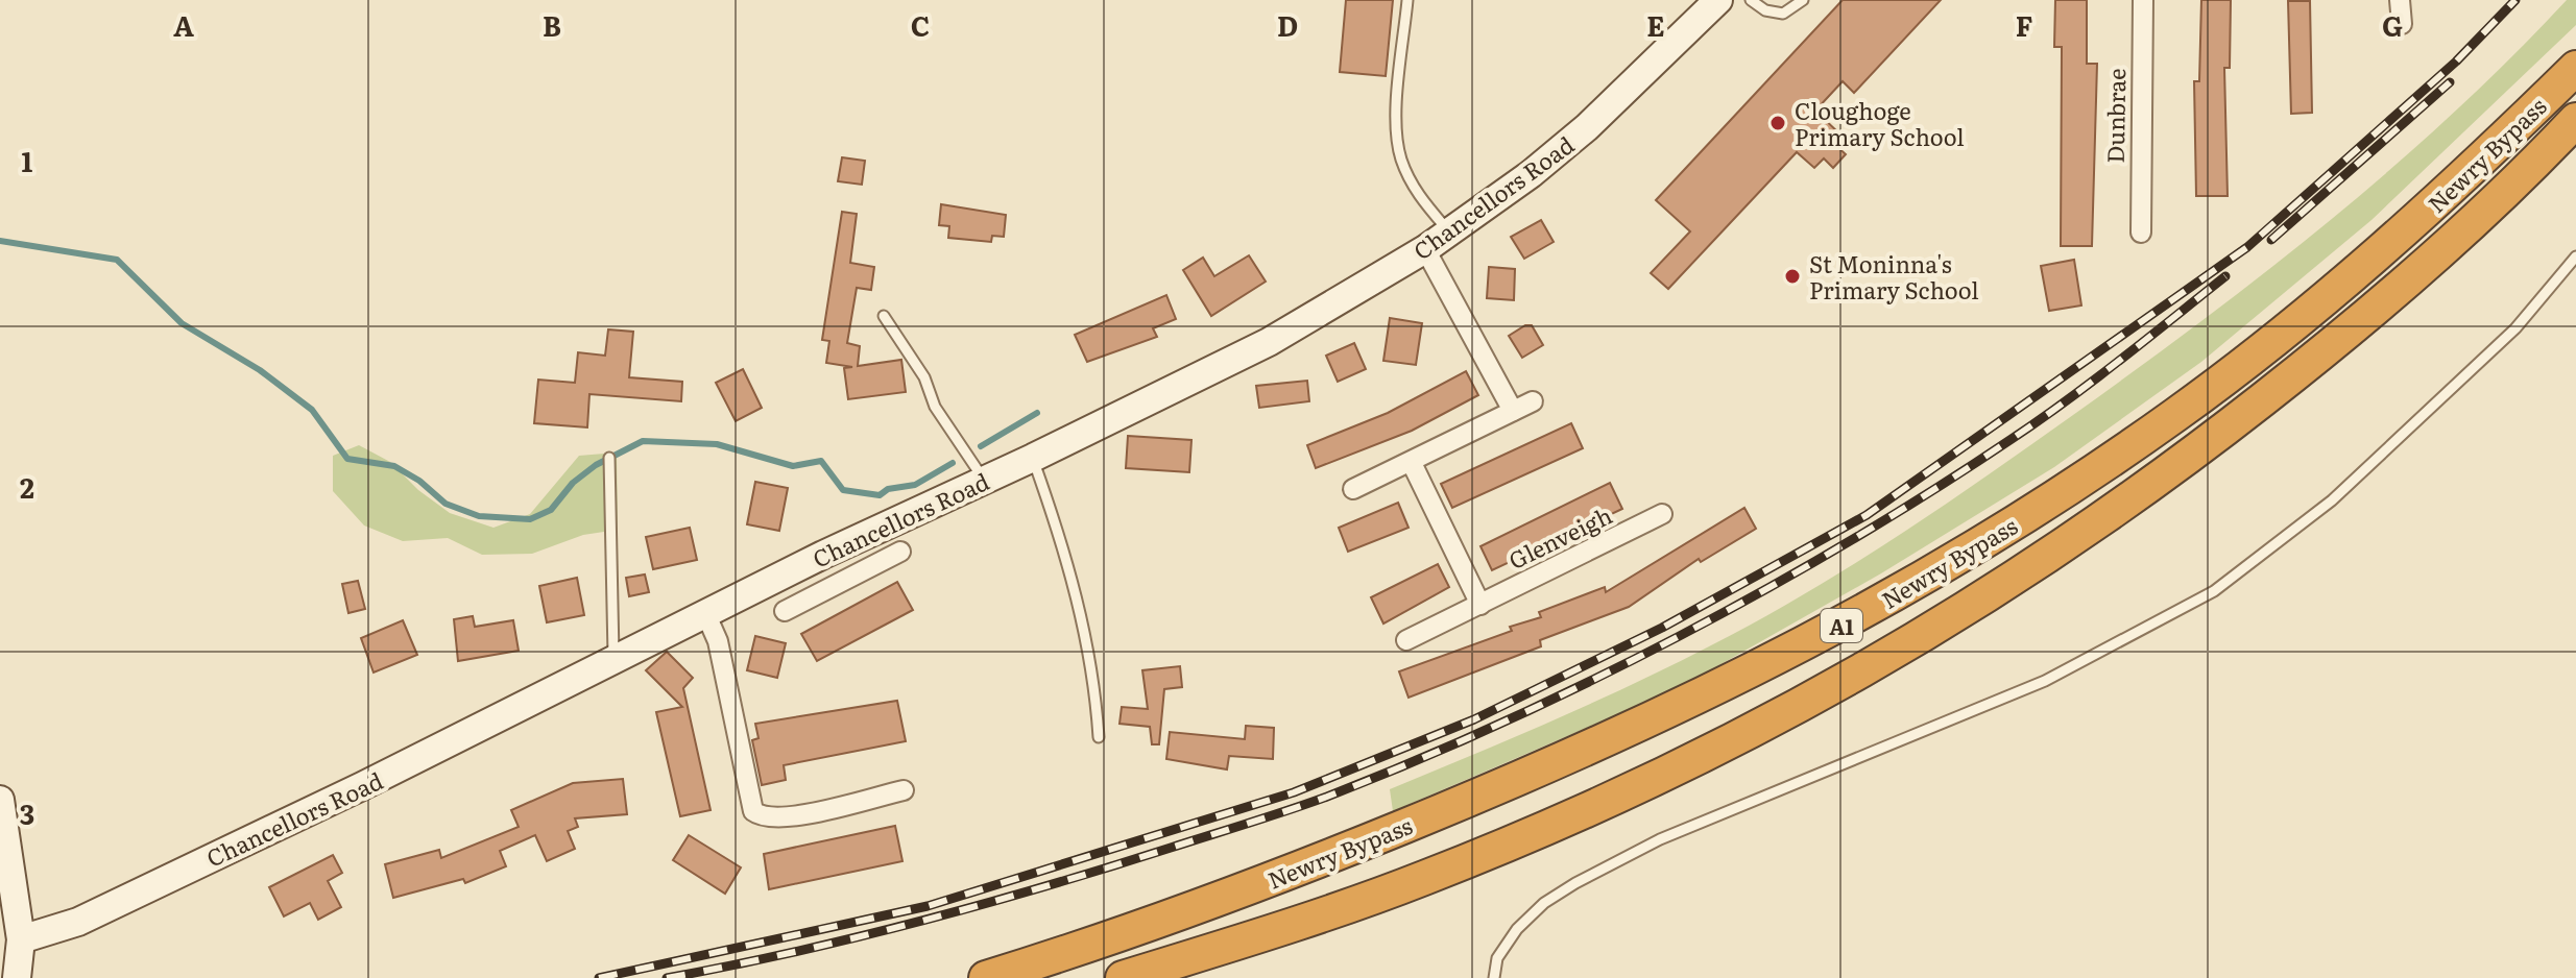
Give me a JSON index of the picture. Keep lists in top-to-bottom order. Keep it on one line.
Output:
{"streets":{"highway":["Newry Bypass","A1"],"street":["Dunbrae","Chancellors Road","Glenveigh"]},"places":["Cloughoge Primary School","St Moninna's Primary School"],"grid":{"columns":["A","B","C","D","E","F","G"],"rows":["1","2","3"]}}
